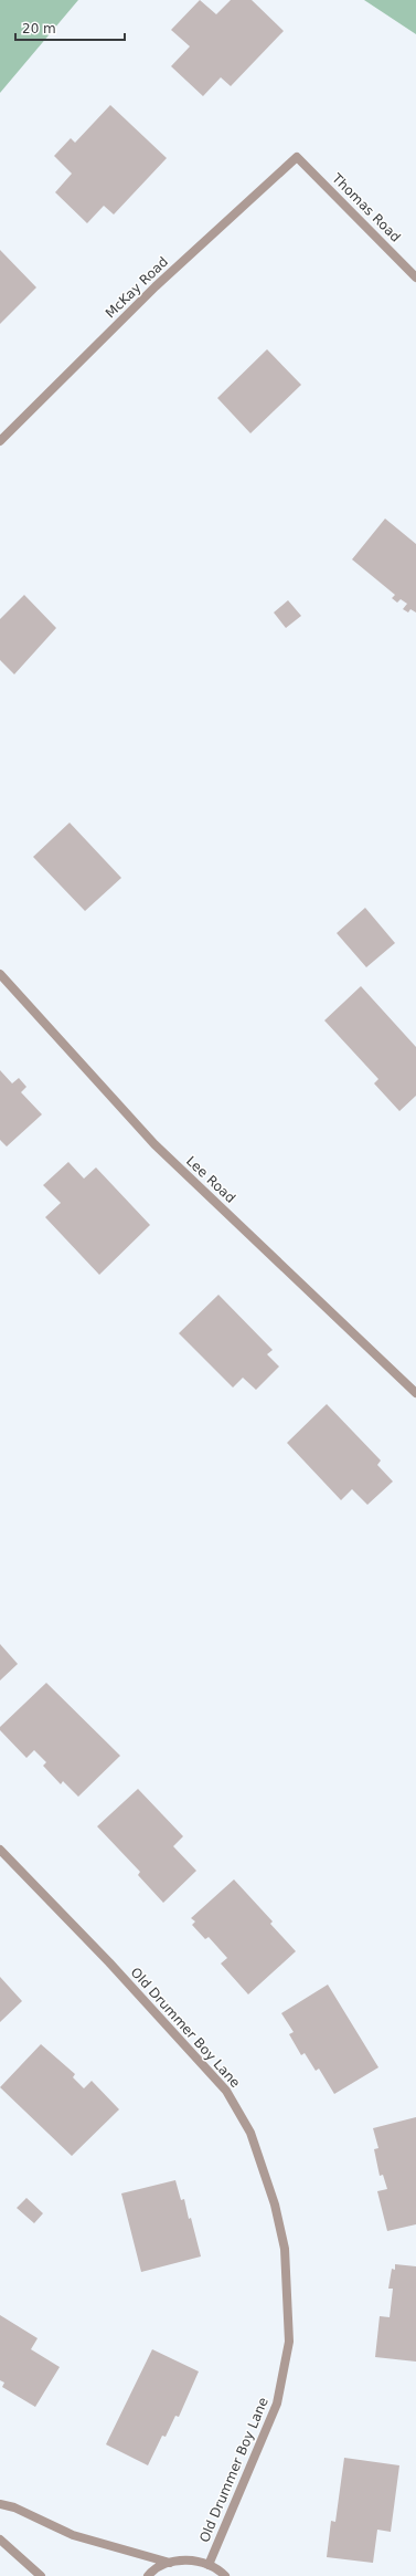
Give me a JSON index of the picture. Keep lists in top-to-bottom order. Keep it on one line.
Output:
{"streets":{"street":["Thomas Road","McKay Road","Lee Road","Old Drummer Boy Lane"]},"crossings":[["Thomas Road","McKay Road"]],"scale_bar":"20 m"}
